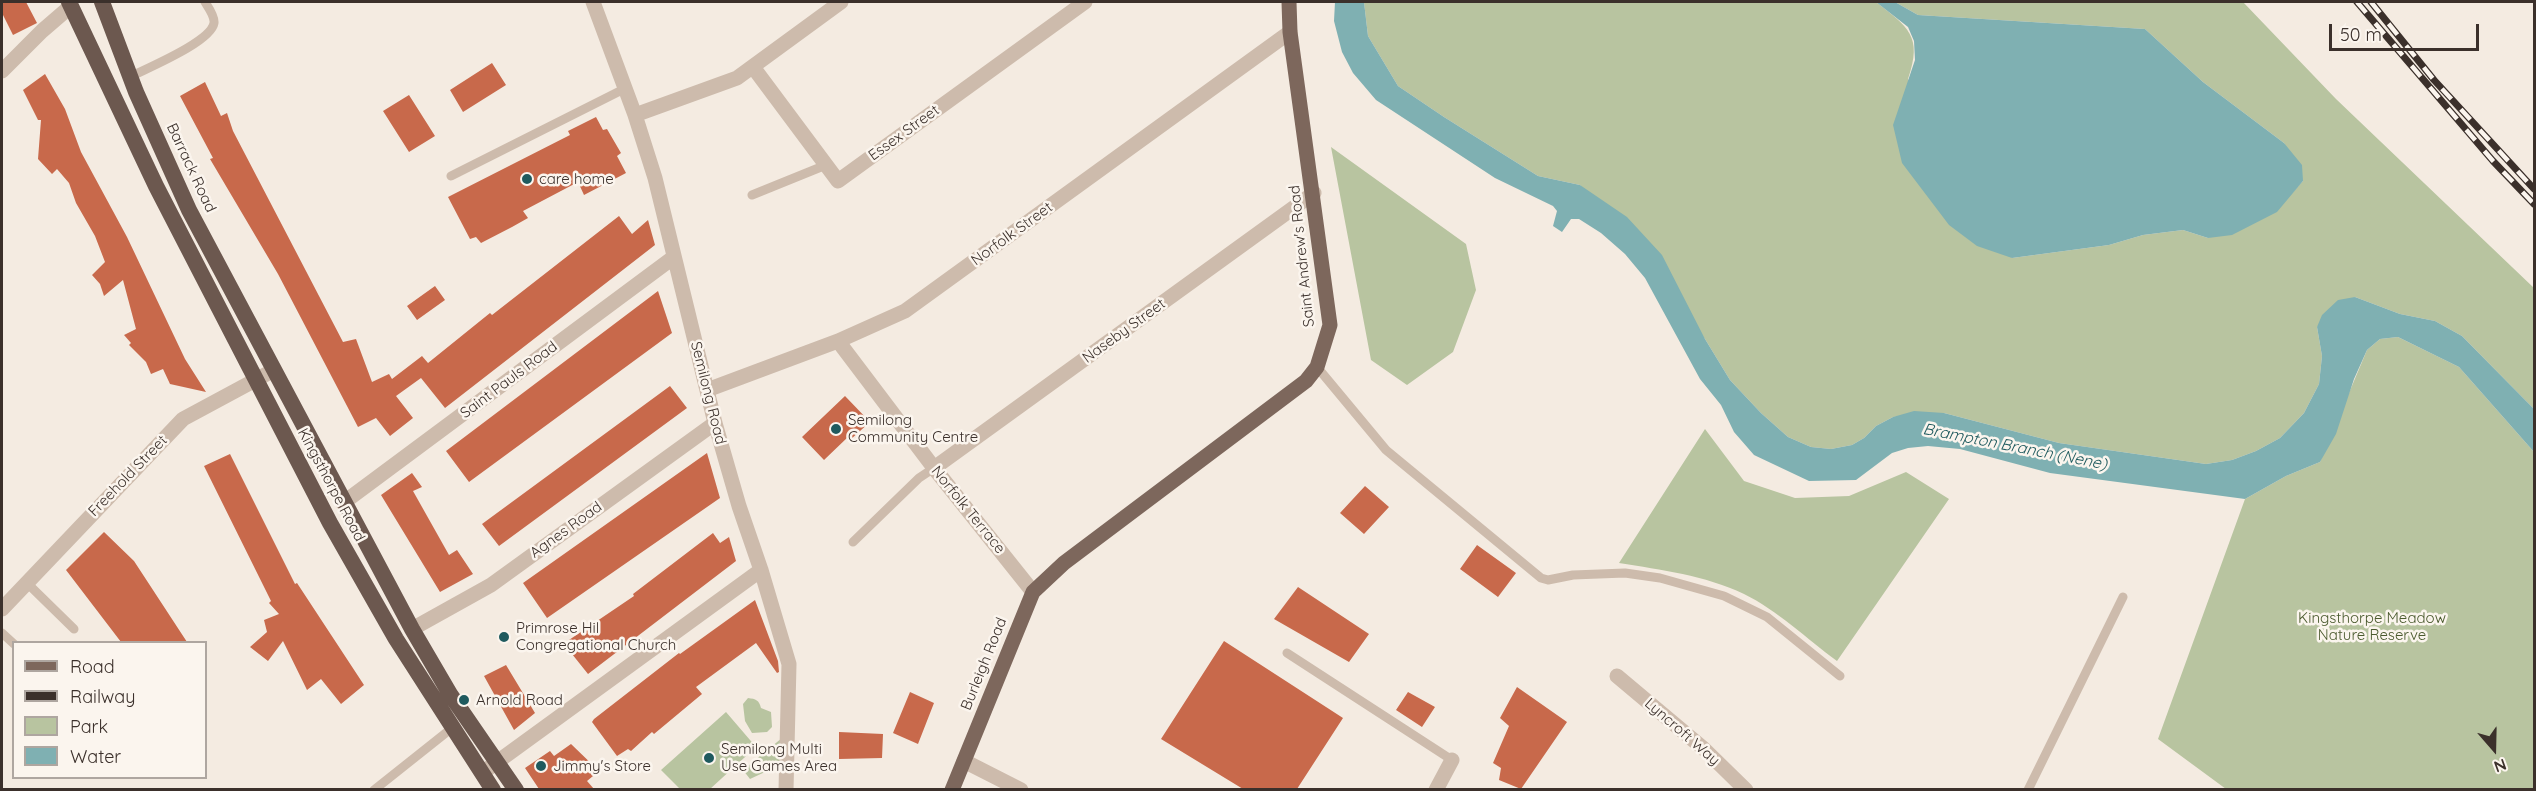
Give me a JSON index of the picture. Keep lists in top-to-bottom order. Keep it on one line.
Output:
{"streets":{"highway":["Barrack Road","Kingsthorpe Road"],"main road":["Saint Andrew's Road","Burleigh Road"],"street":["Essex Street","Norfolk Street","Naseby Street","Saint Pauls Road","Semilong Road","Freehold Street","Norfolk Terrace","Agnes Road","Lyncroft Way"]},"crossings":[["Barrack Road","Kingsthorpe Road"],["Norfolk Street","Saint Andrew's Road"],["Norfolk Street","Semilong Road"],["Norfolk Street","Norfolk Terrace"],["Saint Andrew's Road","Naseby Street"],["Saint Andrew's Road","Burleigh Road"],["Naseby Street","Norfolk Terrace"],["Saint Pauls Road","Semilong Road"],["Saint Pauls Road","Kingsthorpe Road"],["Semilong Road","Agnes Road"],["Freehold Street","Kingsthorpe Road"],["Kingsthorpe Road","Agnes Road"],["Norfolk Terrace","Burleigh Road"]],"water":["Brampton Branch (Nene)"],"parks":["Kingsthorpe Meadow Nature Reserve"],"places":["care home","Semilong Community Centre","Primrose Hil Congregational Church","Arnold Road","Semilong Multi Use Games Area","Jimmy's Store"],"legend":["Road","Railway","Park","Water"],"scale_bar":"50 m","north":"bottom"}
